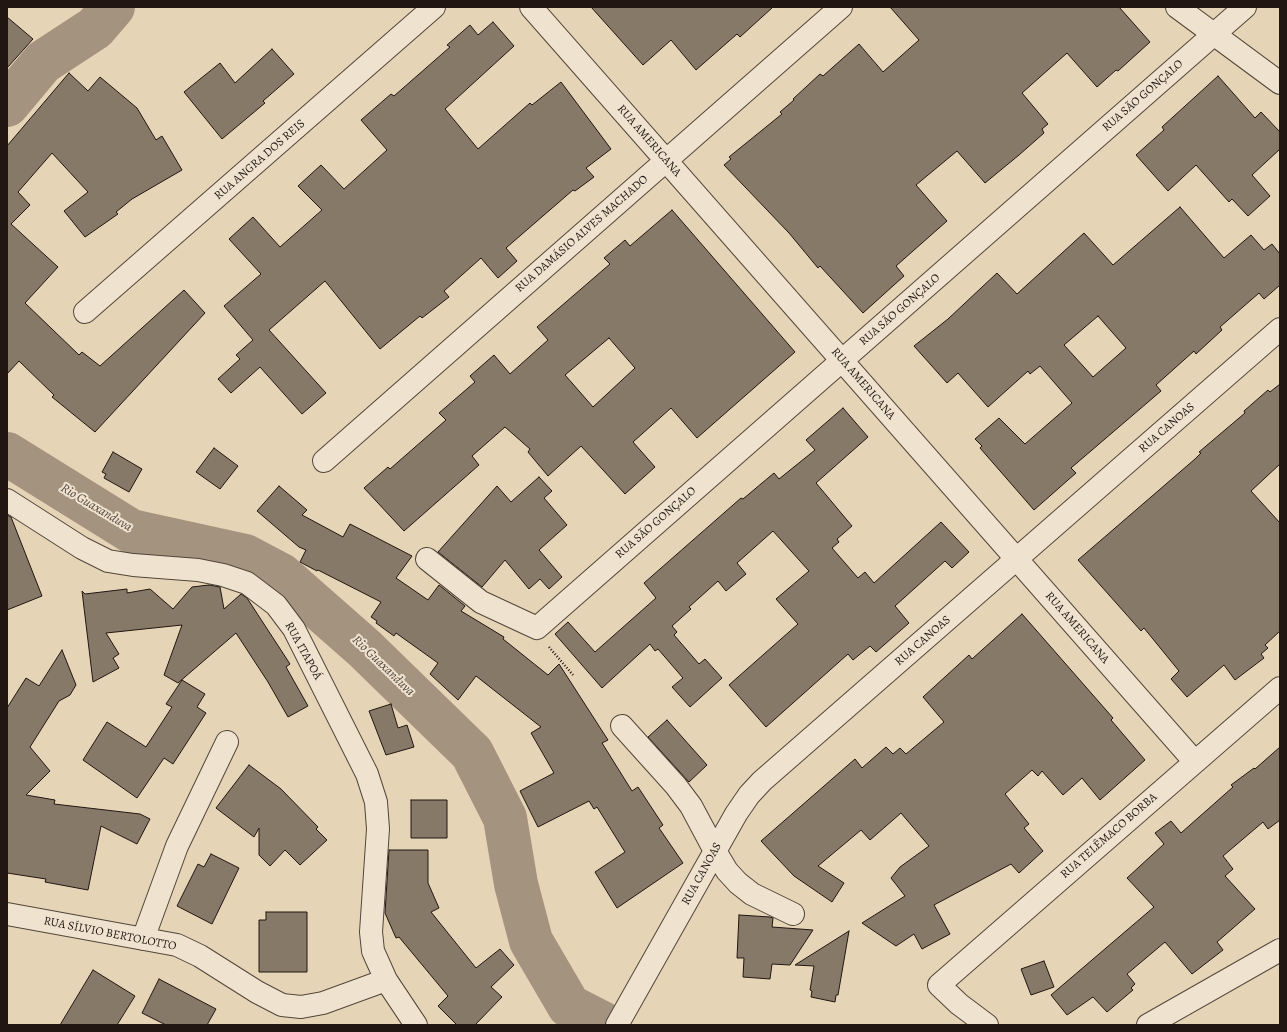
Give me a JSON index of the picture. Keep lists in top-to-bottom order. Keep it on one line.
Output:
{"streets":{"street":["RUA SÃO GONÇALO","RUA AMERICANA","RUA ANGRA DOS REIS","RUA DAMÁSIO ALVES MACHADO","RUA CANOAS","RUA ITAPOÁ","RUA TELÊMACO BORBA","RUA SÍLVIO BERTOLOTTO"]},"crossings":[["RUA SÃO GONÇALO","RUA AMERICANA"],["RUA AMERICANA","RUA DAMÁSIO ALVES MACHADO"],["RUA AMERICANA","RUA CANOAS"],["RUA AMERICANA","RUA TELÊMACO BORBA"],["RUA ITAPOÁ","RUA SÍLVIO BERTOLOTTO"]],"water":["Rio Guaxanduva"]}
